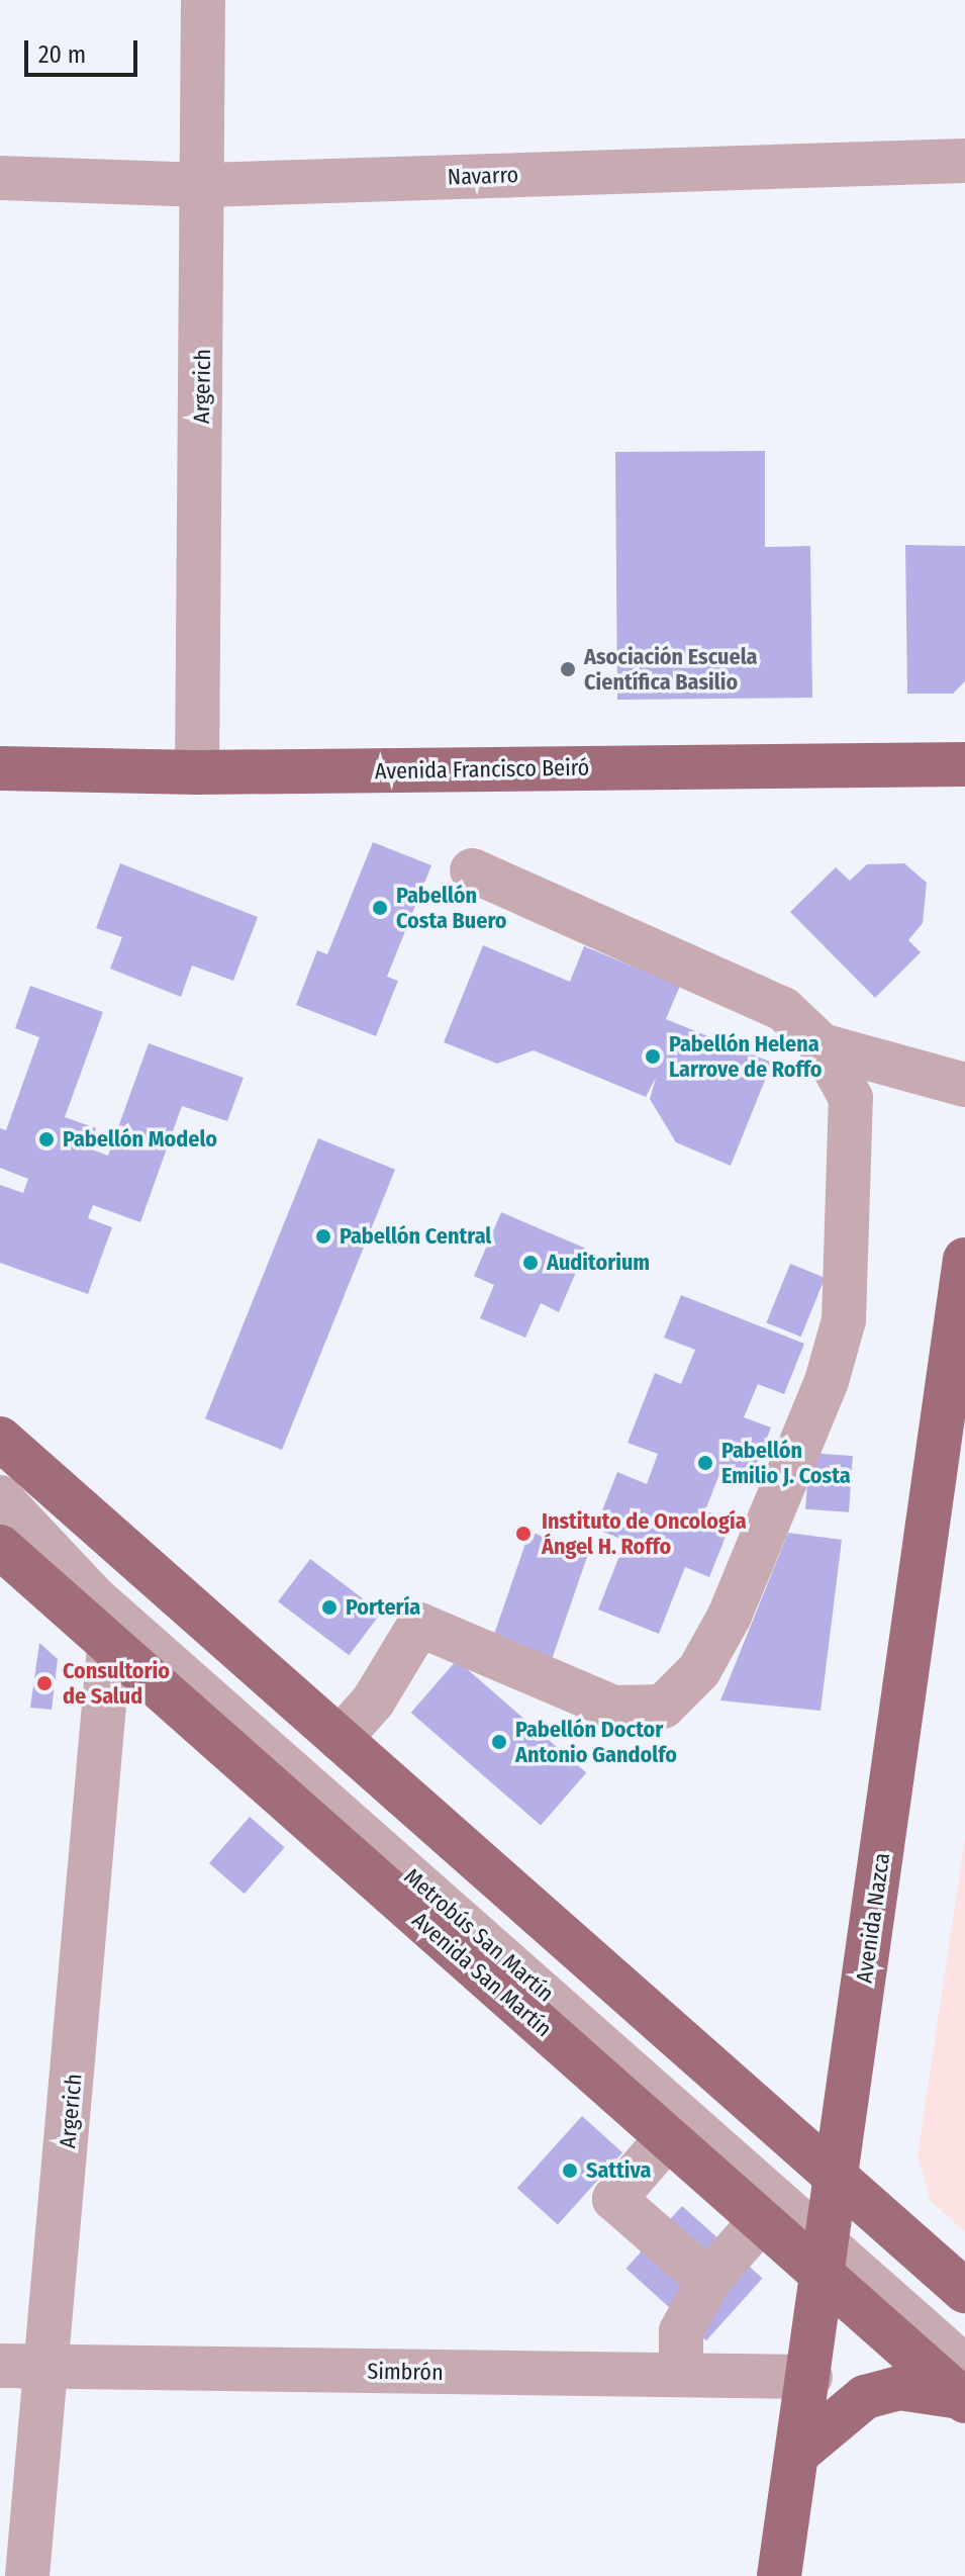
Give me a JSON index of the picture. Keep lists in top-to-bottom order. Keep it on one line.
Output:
{"streets":{"main road":["Avenida Francisco Beiró","Avenida Nazca","Avenida San Martín"],"street":["Navarro","Argerich","Metrobús San Martín","Simbrón"]},"crossings":[["Navarro","Argerich"],["Argerich","Avenida Francisco Beiró"],["Argerich","Avenida San Martín"],["Argerich","Simbrón"],["Avenida Nazca","Metrobús San Martín"],["Avenida Nazca","Avenida San Martín"],["Avenida Nazca","Simbrón"],["Metrobús San Martín","Avenida San Martín"]],"places":["Asociación Escuela Científica Basilio","Pabellón Costa Buero","Pabellón Helena Larrove de Roffo","Pabellón Modelo","Pabellón Central","Auditorium","Pabellón Emilio J. Costa","Instituto de Oncología Ángel H. Roffo","Portería","Consultorio de Salud","Pabellón Doctor Antonio Gandolfo","Sattiva"],"scale_bar":"20 m"}
